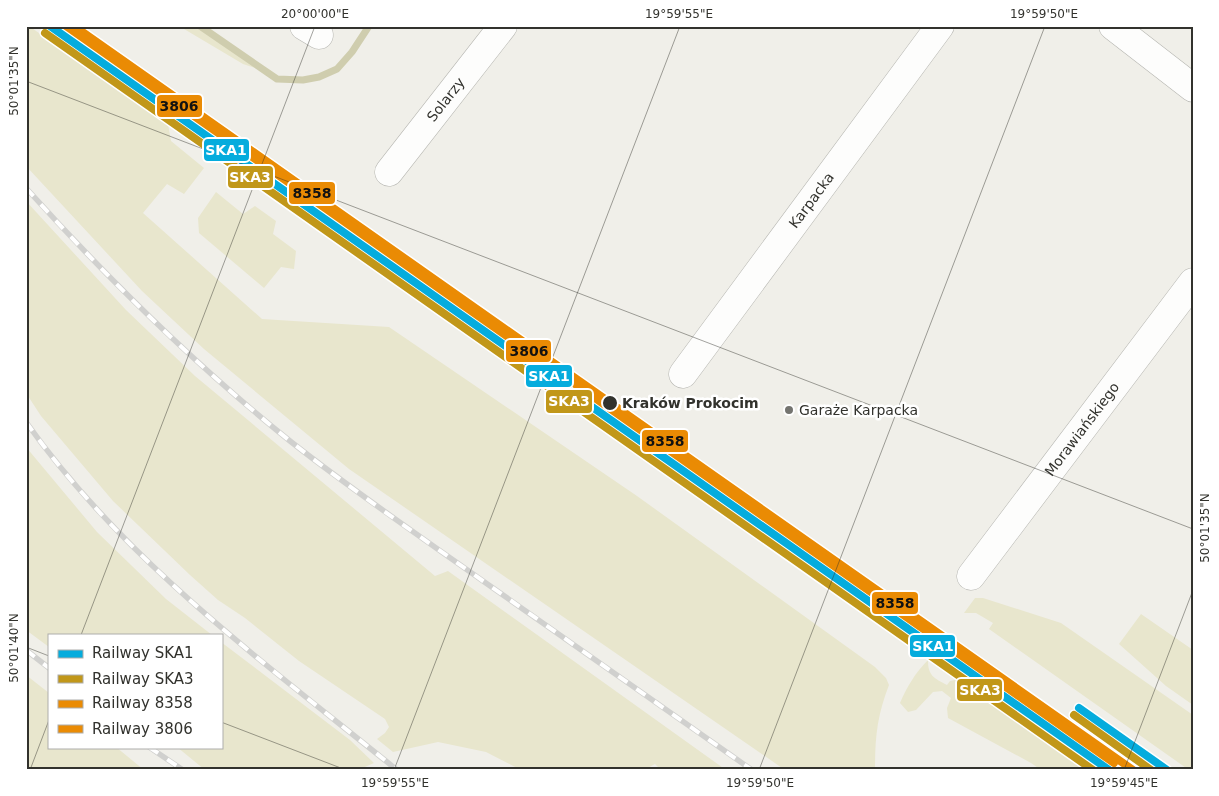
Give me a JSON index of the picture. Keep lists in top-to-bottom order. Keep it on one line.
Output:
{"streets":{"street":["Solarzy","Karpacka","Morawiańskiego"]},"places":["Kraków Prokocim","Garaże Karpacka"],"lines":["rail line SKA1","rail line 8358","rail line 3806","rail line SKA3"],"legend":["Railway SKA1","Railway SKA3","Railway 8358","Railway 3806"],"coordinates":["20°00'00\"E","19°59'55\"E","19°59'50\"E","50°01'35\"N","50°01'40\"N","19°59'45\"E"]}
